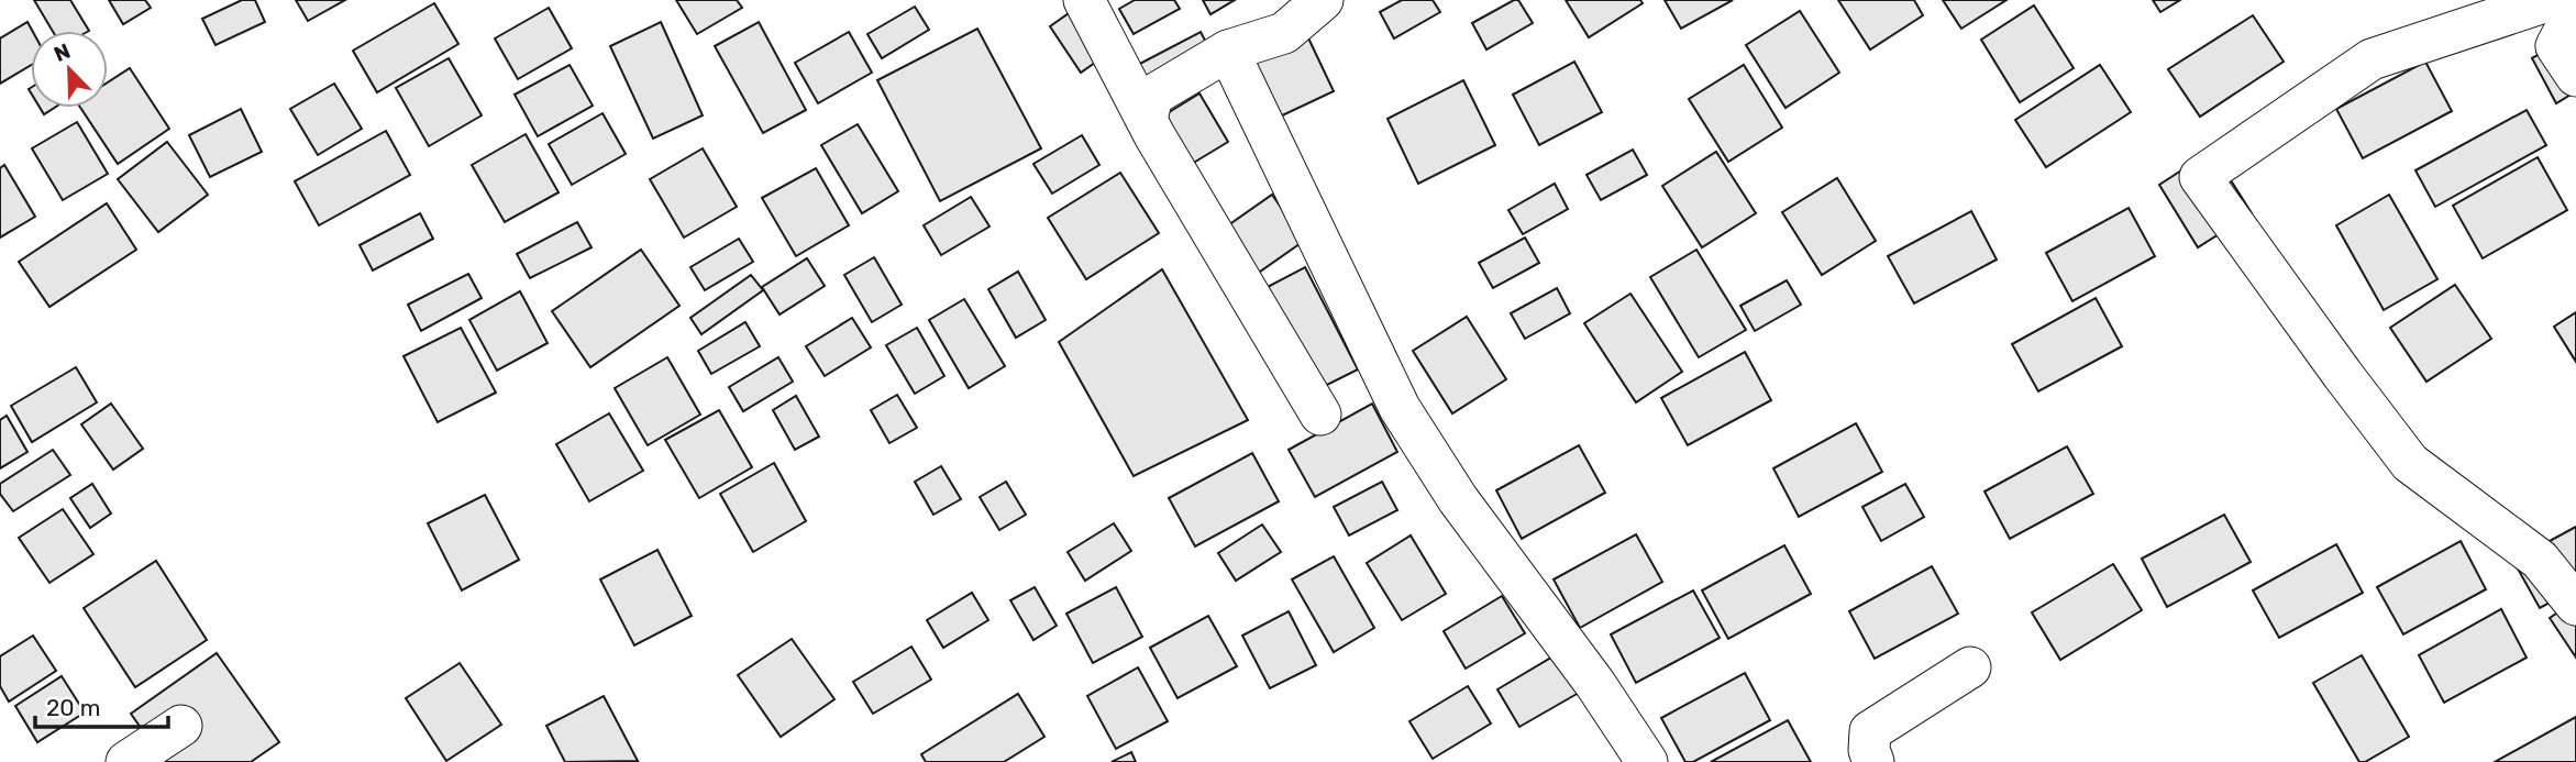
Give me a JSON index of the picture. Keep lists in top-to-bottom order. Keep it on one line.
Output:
{"scale_bar":"20 m","north":"top left"}
